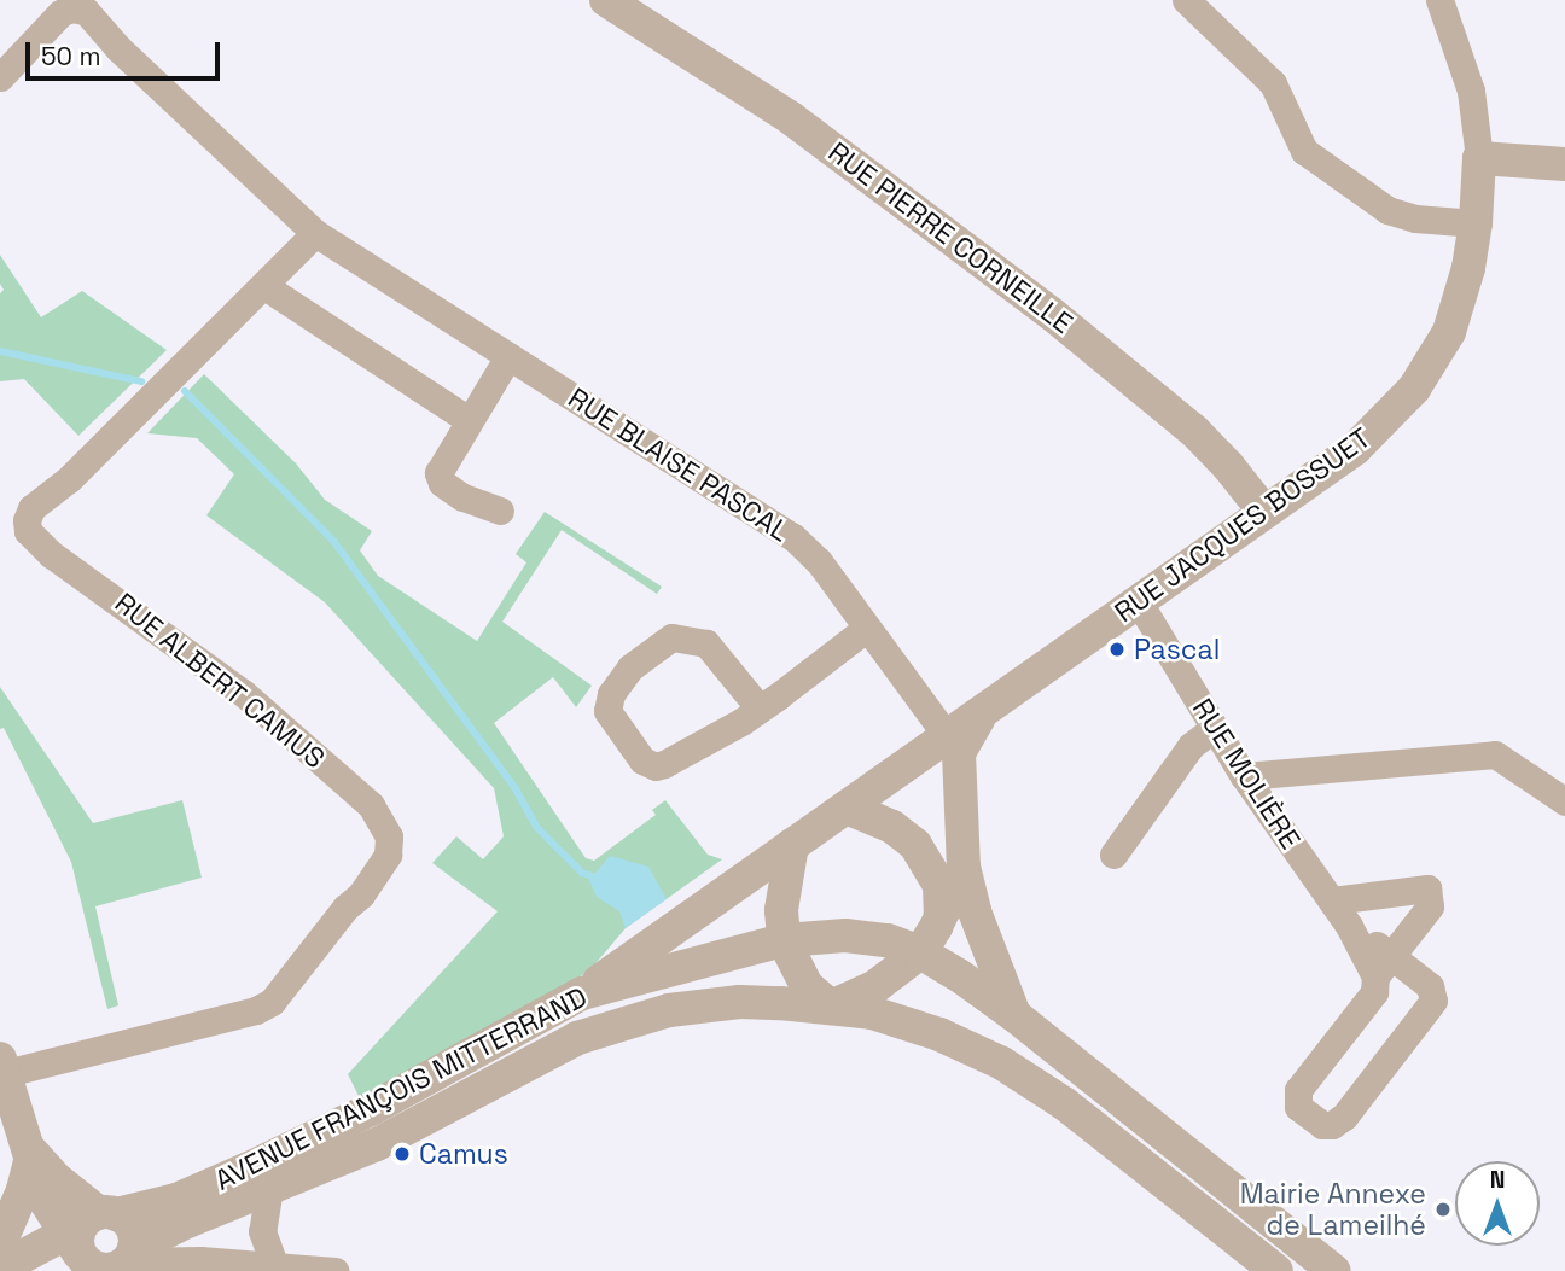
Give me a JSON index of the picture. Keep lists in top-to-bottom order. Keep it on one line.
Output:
{"streets":{"street":["RUE PIERRE CORNEILLE","RUE BLAISE PASCAL","RUE JACQUES BOSSUET","RUE ALBERT CAMUS","RUE MOLIÈRE","AVENUE FRANÇOIS MITTERRAND"]},"crossings":[["RUE PIERRE CORNEILLE","RUE JACQUES BOSSUET"],["RUE BLAISE PASCAL","RUE JACQUES BOSSUET"],["RUE BLAISE PASCAL","RUE ALBERT CAMUS"],["RUE JACQUES BOSSUET","RUE MOLIÈRE"],["RUE JACQUES BOSSUET","AVENUE FRANÇOIS MITTERRAND"]],"places":["Pascal","Camus","Mairie Annexe de Lameilhé"],"scale_bar":"50 m","north":"top"}
